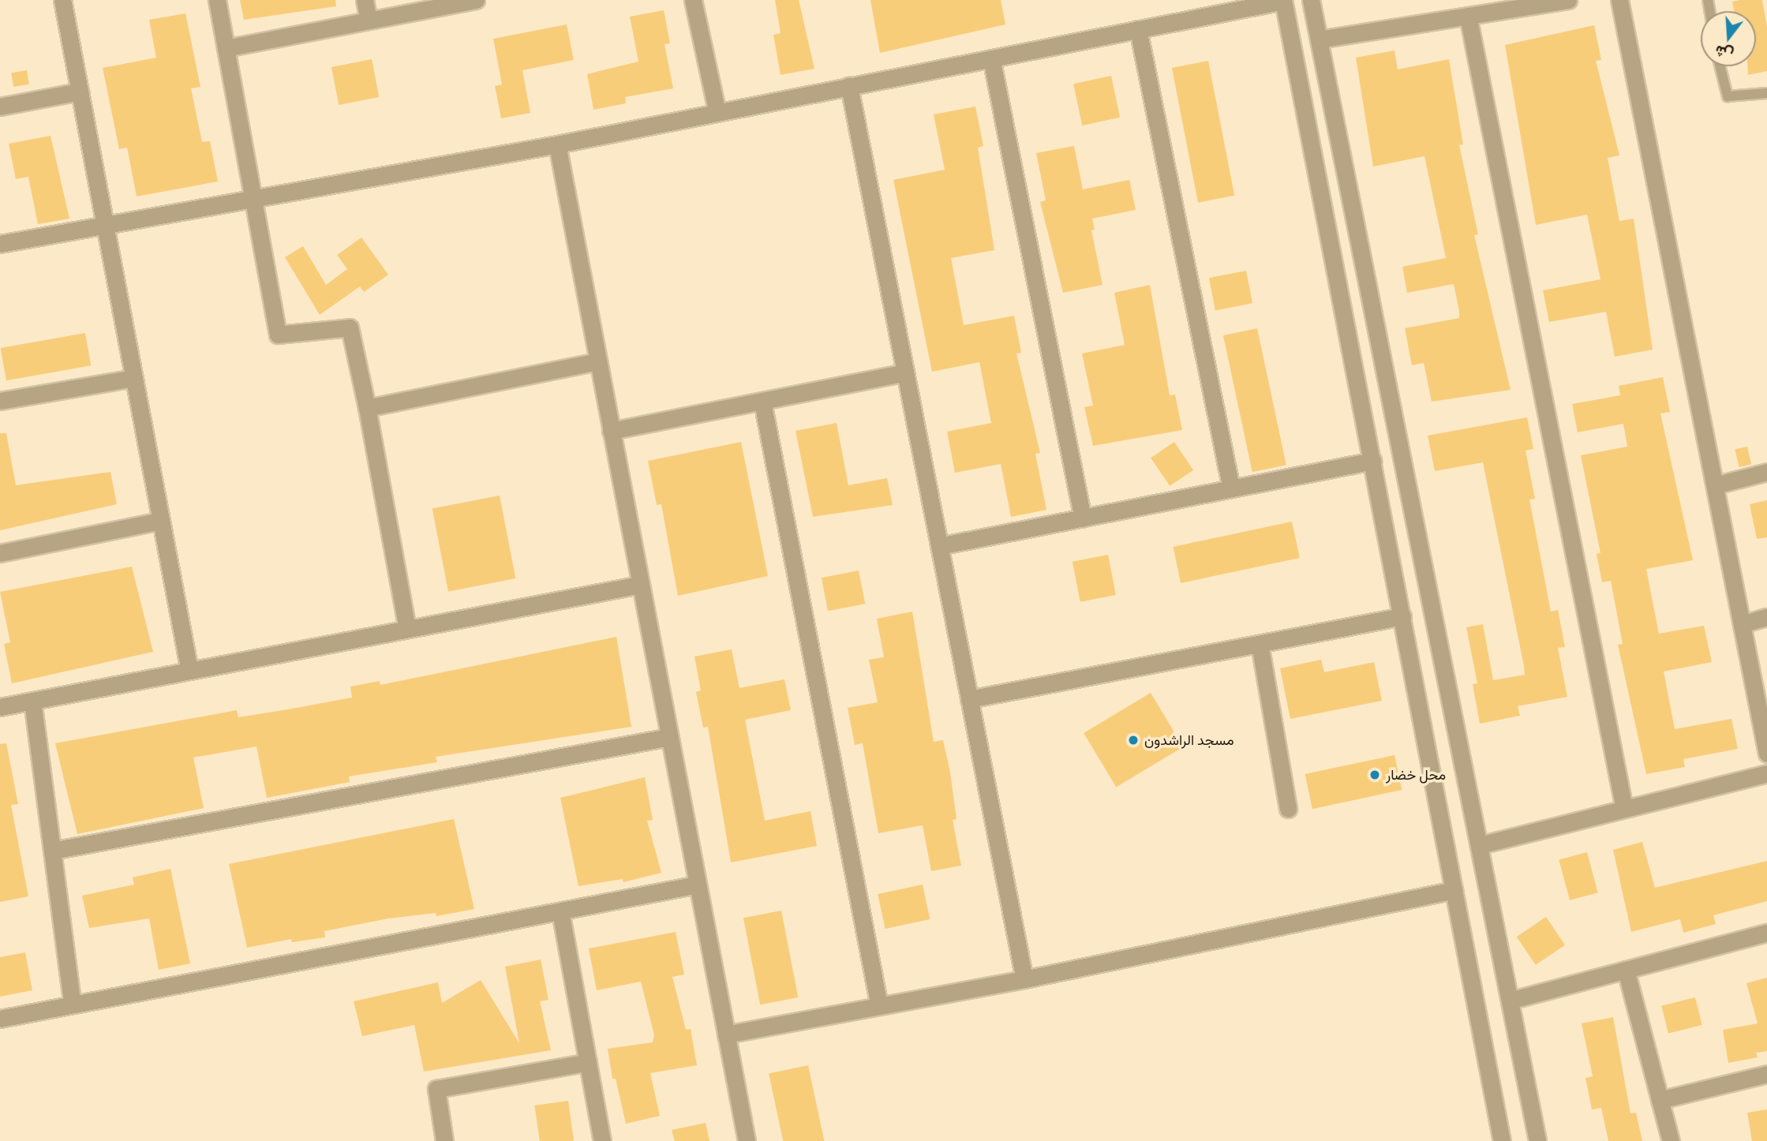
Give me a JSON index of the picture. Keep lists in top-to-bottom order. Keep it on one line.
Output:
{"places":["مسجد الراشدون","محل خضار"],"north":"bottom"}
